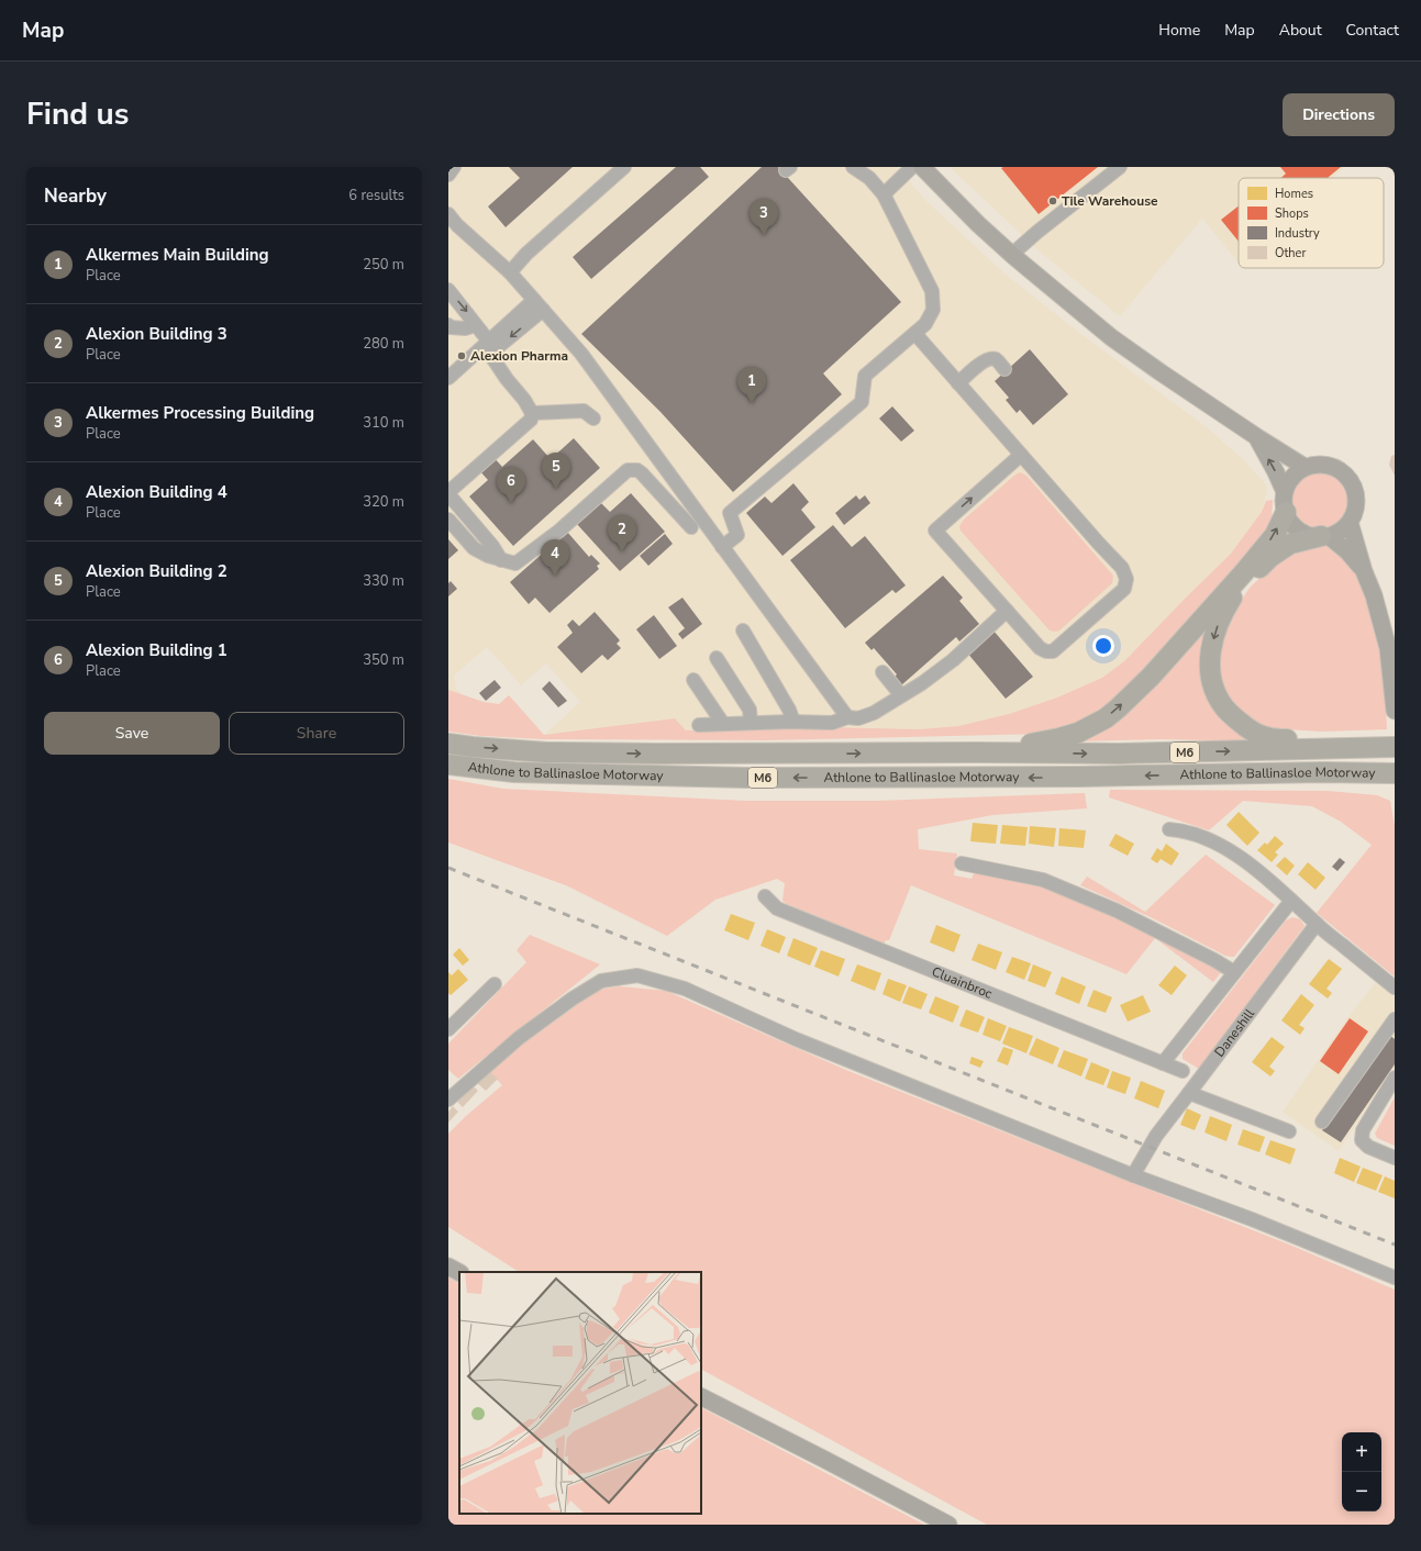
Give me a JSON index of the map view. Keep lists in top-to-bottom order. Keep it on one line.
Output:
{"streets":{"highway":["M6","Athlone to Ballinasloe Motorway"],"street":["Cluainbroc","Daneshill"]},"places":["Tile Warehouse","Alexion Pharma"],"legend":["Homes","Shops","Industry","Other"],"page":{"header":"Map","nav":["Home","Map","About","Contact"],"title":"Find us","buttons":["Directions",["Save","Share"]],"heading":["Nearby","6 results"],"pins":["3","1","5","6","2","4"],"list":[{"mark":"1","name":"Alkermes Main Building","note":"Place","value":"250 m"},{"mark":"2","name":"Alexion Building 3","note":"Place","value":"280 m"},{"mark":"3","name":"Alkermes Processing Building","note":"Place","value":"310 m"},{"mark":"4","name":"Alexion Building 4","note":"Place","value":"320 m"},{"mark":"5","name":"Alexion Building 2","note":"Place","value":"330 m"},{"mark":"6","name":"Alexion Building 1","note":"Place","value":"350 m"}],"map_buttons":["+","−"]}}
